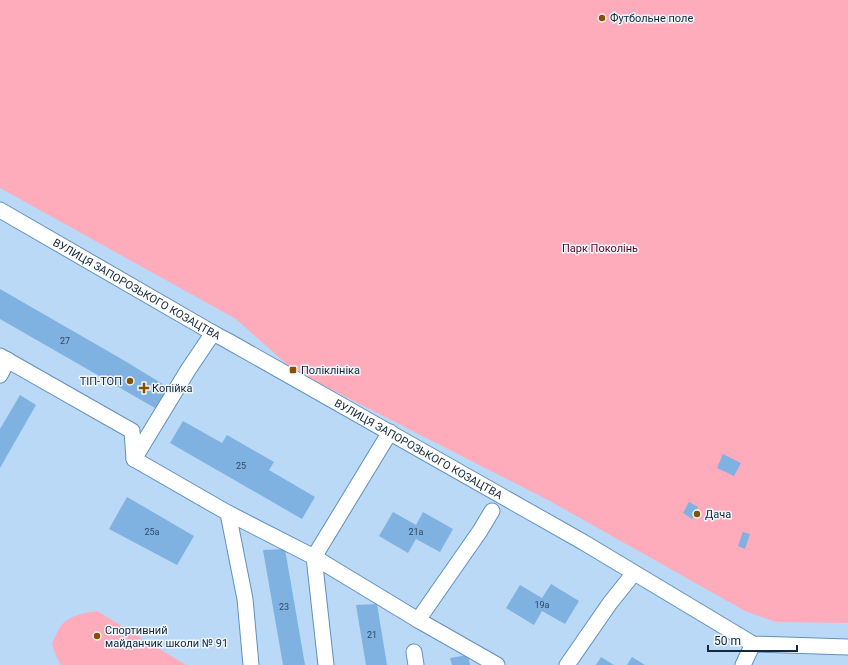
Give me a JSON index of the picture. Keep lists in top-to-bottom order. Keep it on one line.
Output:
{"streets":{"street":["ВУЛИЦЯ ЗАПОРОЗЬКОГО КОЗАЦТВА"]},"parks":["Парк Поколінь"],"places":{"other":["Футбольне поле","ТІП-ТОП","Дача","Спортивний майданчик школи № 91"],"transit":["Поліклініка"],"health":["Копійка"]},"house_numbers":["27","25","25а","21а","19а","23","21"],"scale_bar":"50 m"}
